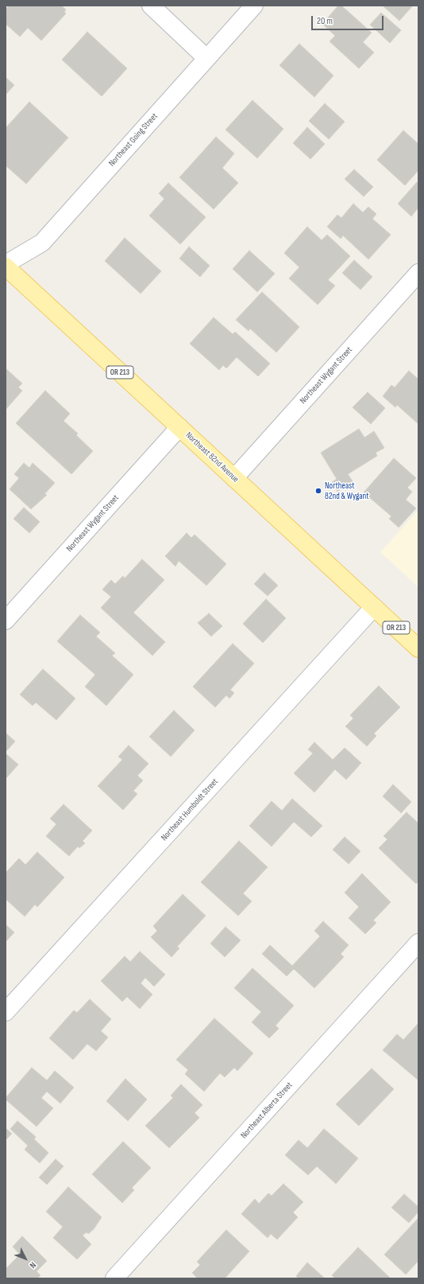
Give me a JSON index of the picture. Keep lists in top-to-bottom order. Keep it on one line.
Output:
{"streets":{"main road":["OR 213","Northeast 82nd Avenue"],"street":["Northeast Going Street","Northeast Wygant Street","Northeast Humboldt Street","Northeast Alberta Street"]},"crossings":[["Northeast Going Street","Northeast 82nd Avenue"],["Northeast Wygant Street","Northeast 82nd Avenue"],["Northeast 82nd Avenue","Northeast Humboldt Street"]],"places":["Northeast 82nd & Wygant"],"scale_bar":"20 m","north":"bottom right"}
